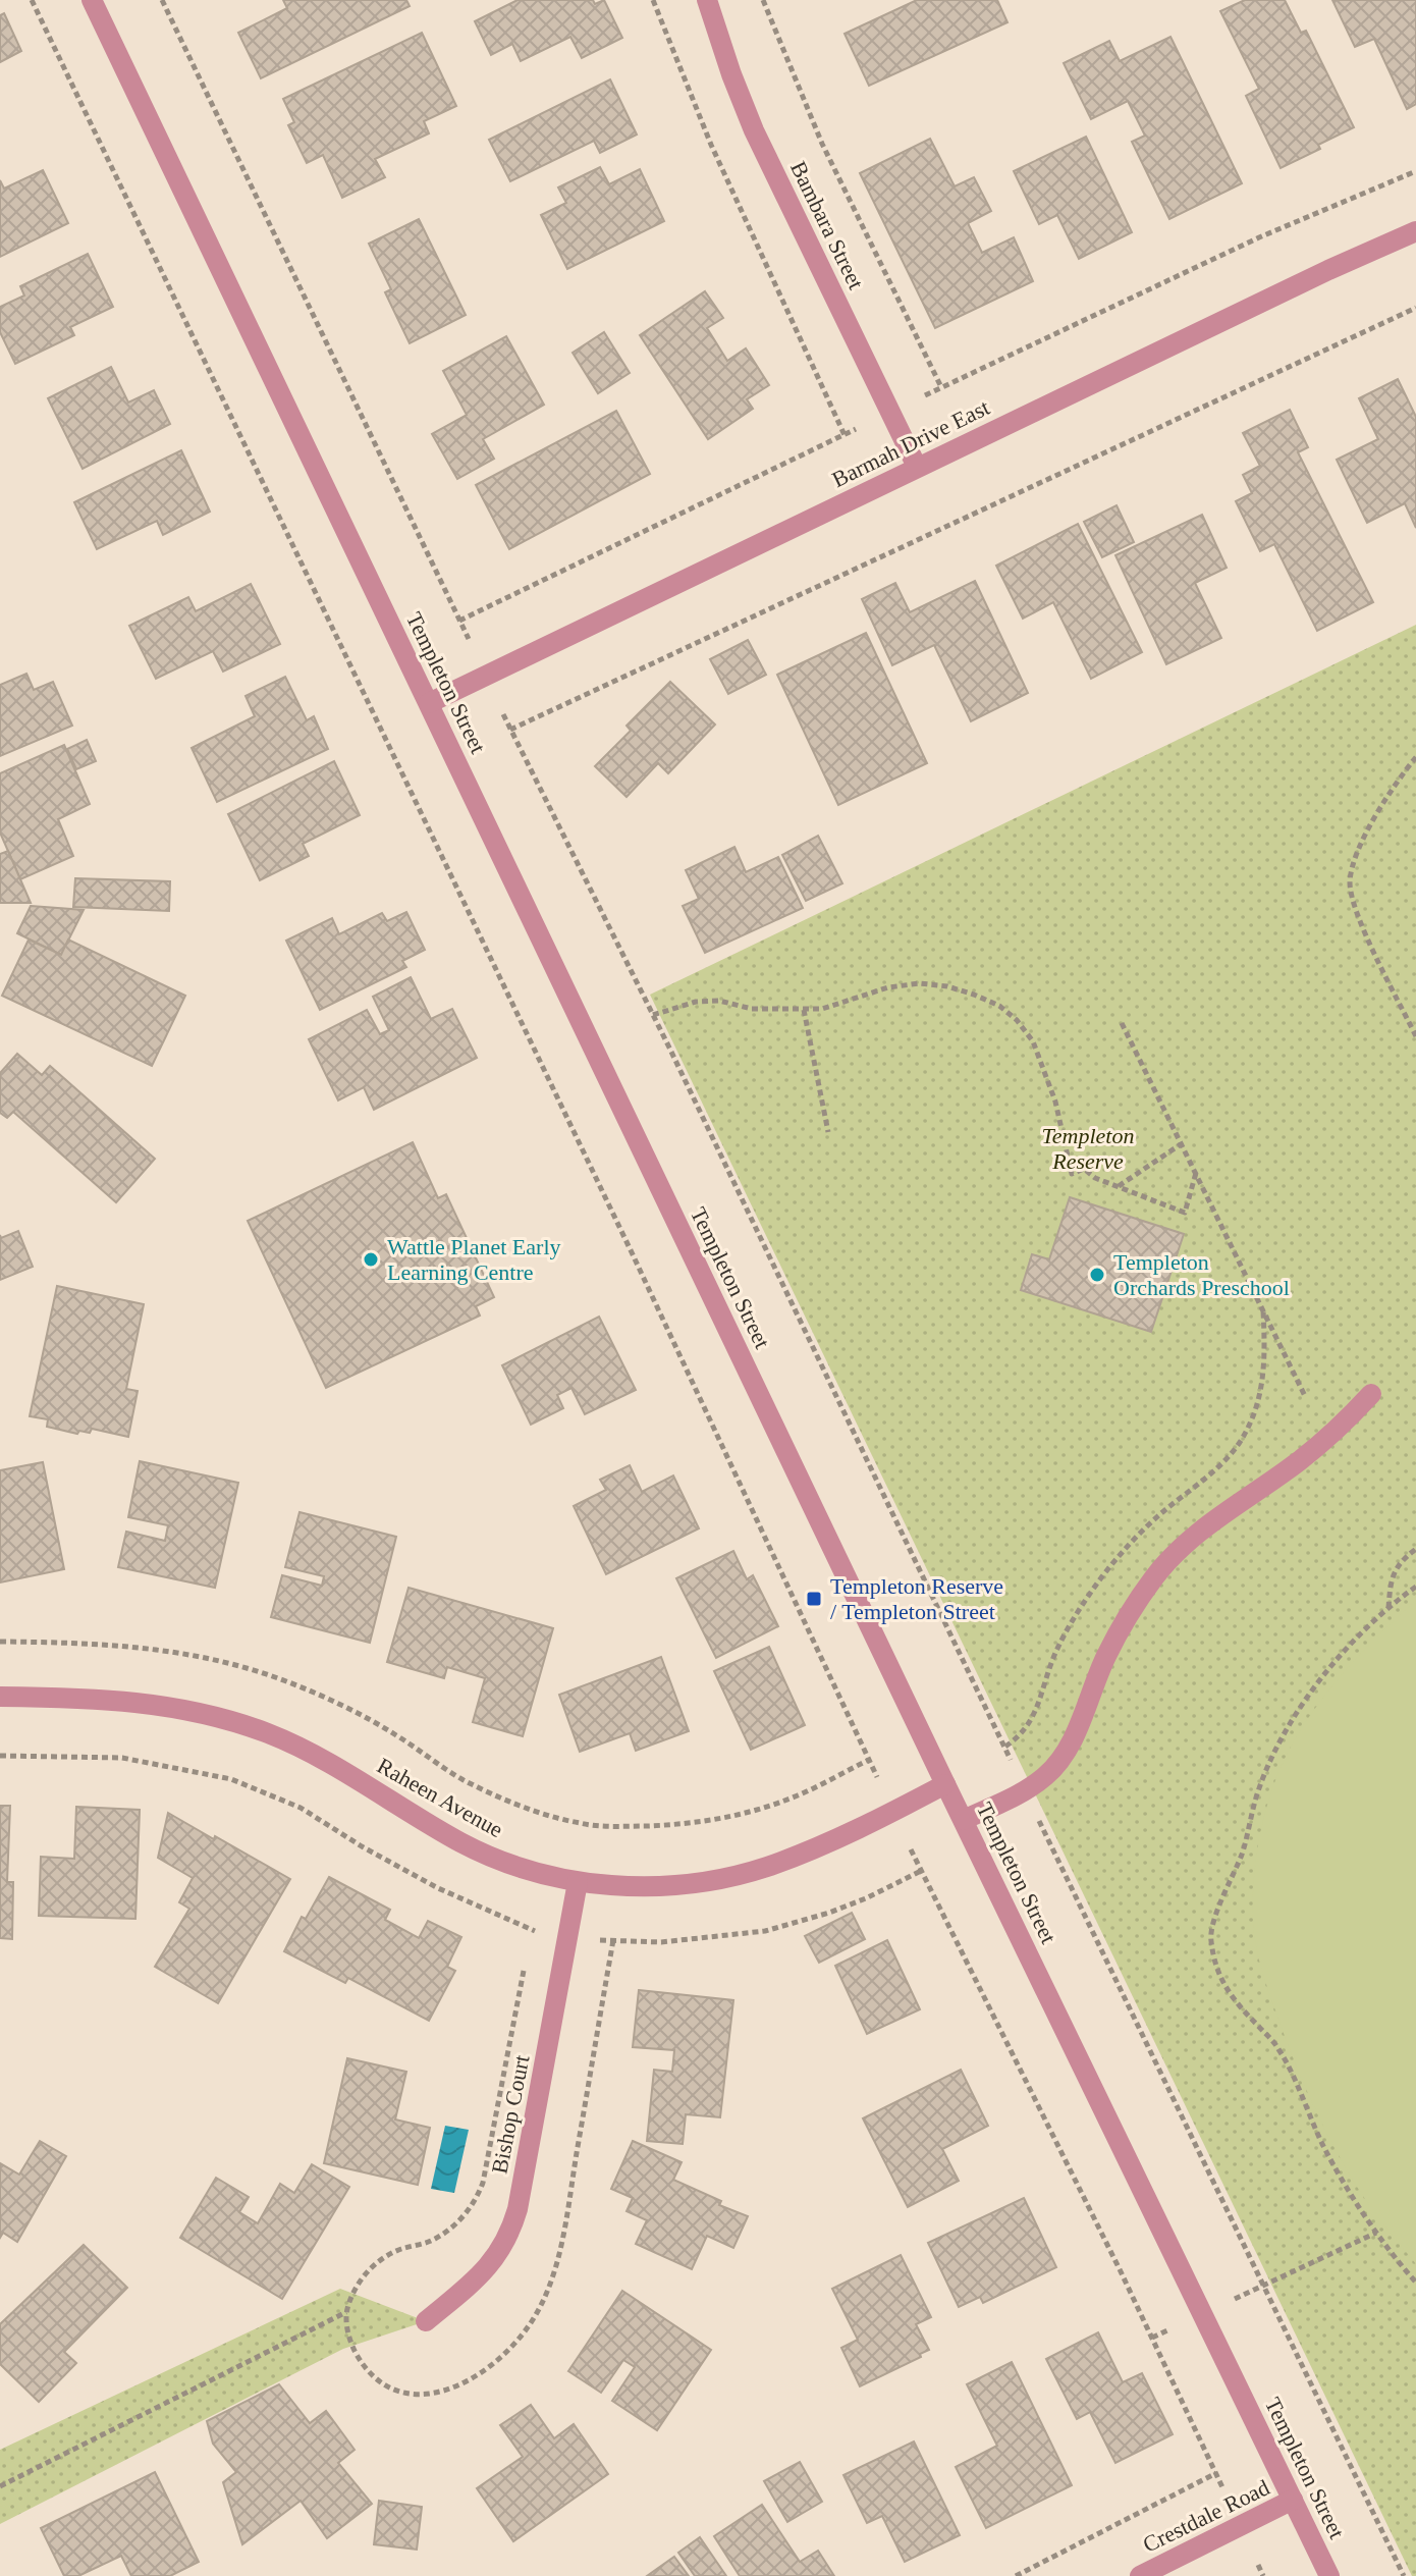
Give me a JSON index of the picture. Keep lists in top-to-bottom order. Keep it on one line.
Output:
{"streets":{"street":["Bambara Street","Barmah Drive East","Templeton Street","Raheen Avenue","Bishop Court","Crestdale Road"]},"crossings":[["Bambara Street","Barmah Drive East"],["Barmah Drive East","Templeton Street"],["Templeton Street","Raheen Avenue"],["Templeton Street","Crestdale Road"],["Raheen Avenue","Bishop Court"]],"parks":["Templeton Reserve"],"places":{"other":["Wattle Planet Early Learning Centre","Templeton Orchards Preschool"],"transit":["Templeton Reserve / Templeton Street"]}}
